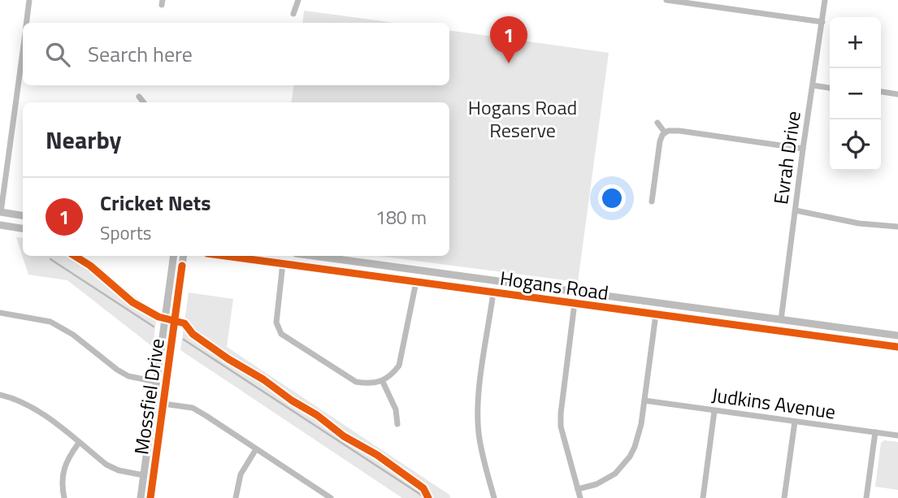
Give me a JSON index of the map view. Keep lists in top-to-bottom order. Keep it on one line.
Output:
{"streets":{"street":["Evrah Drive","Hogans Road","Mossfiel Drive","Judkins Avenue"]},"crossings":[["Evrah Drive","Hogans Road"]],"parks":["Hogans Road Reserve"],"page":{"pins":"1","map_buttons":["+","−"],"search":"Search here","heading":"Nearby","list":[{"mark":"1","name":"Cricket Nets","note":"Sports","value":"180 m"}]}}
